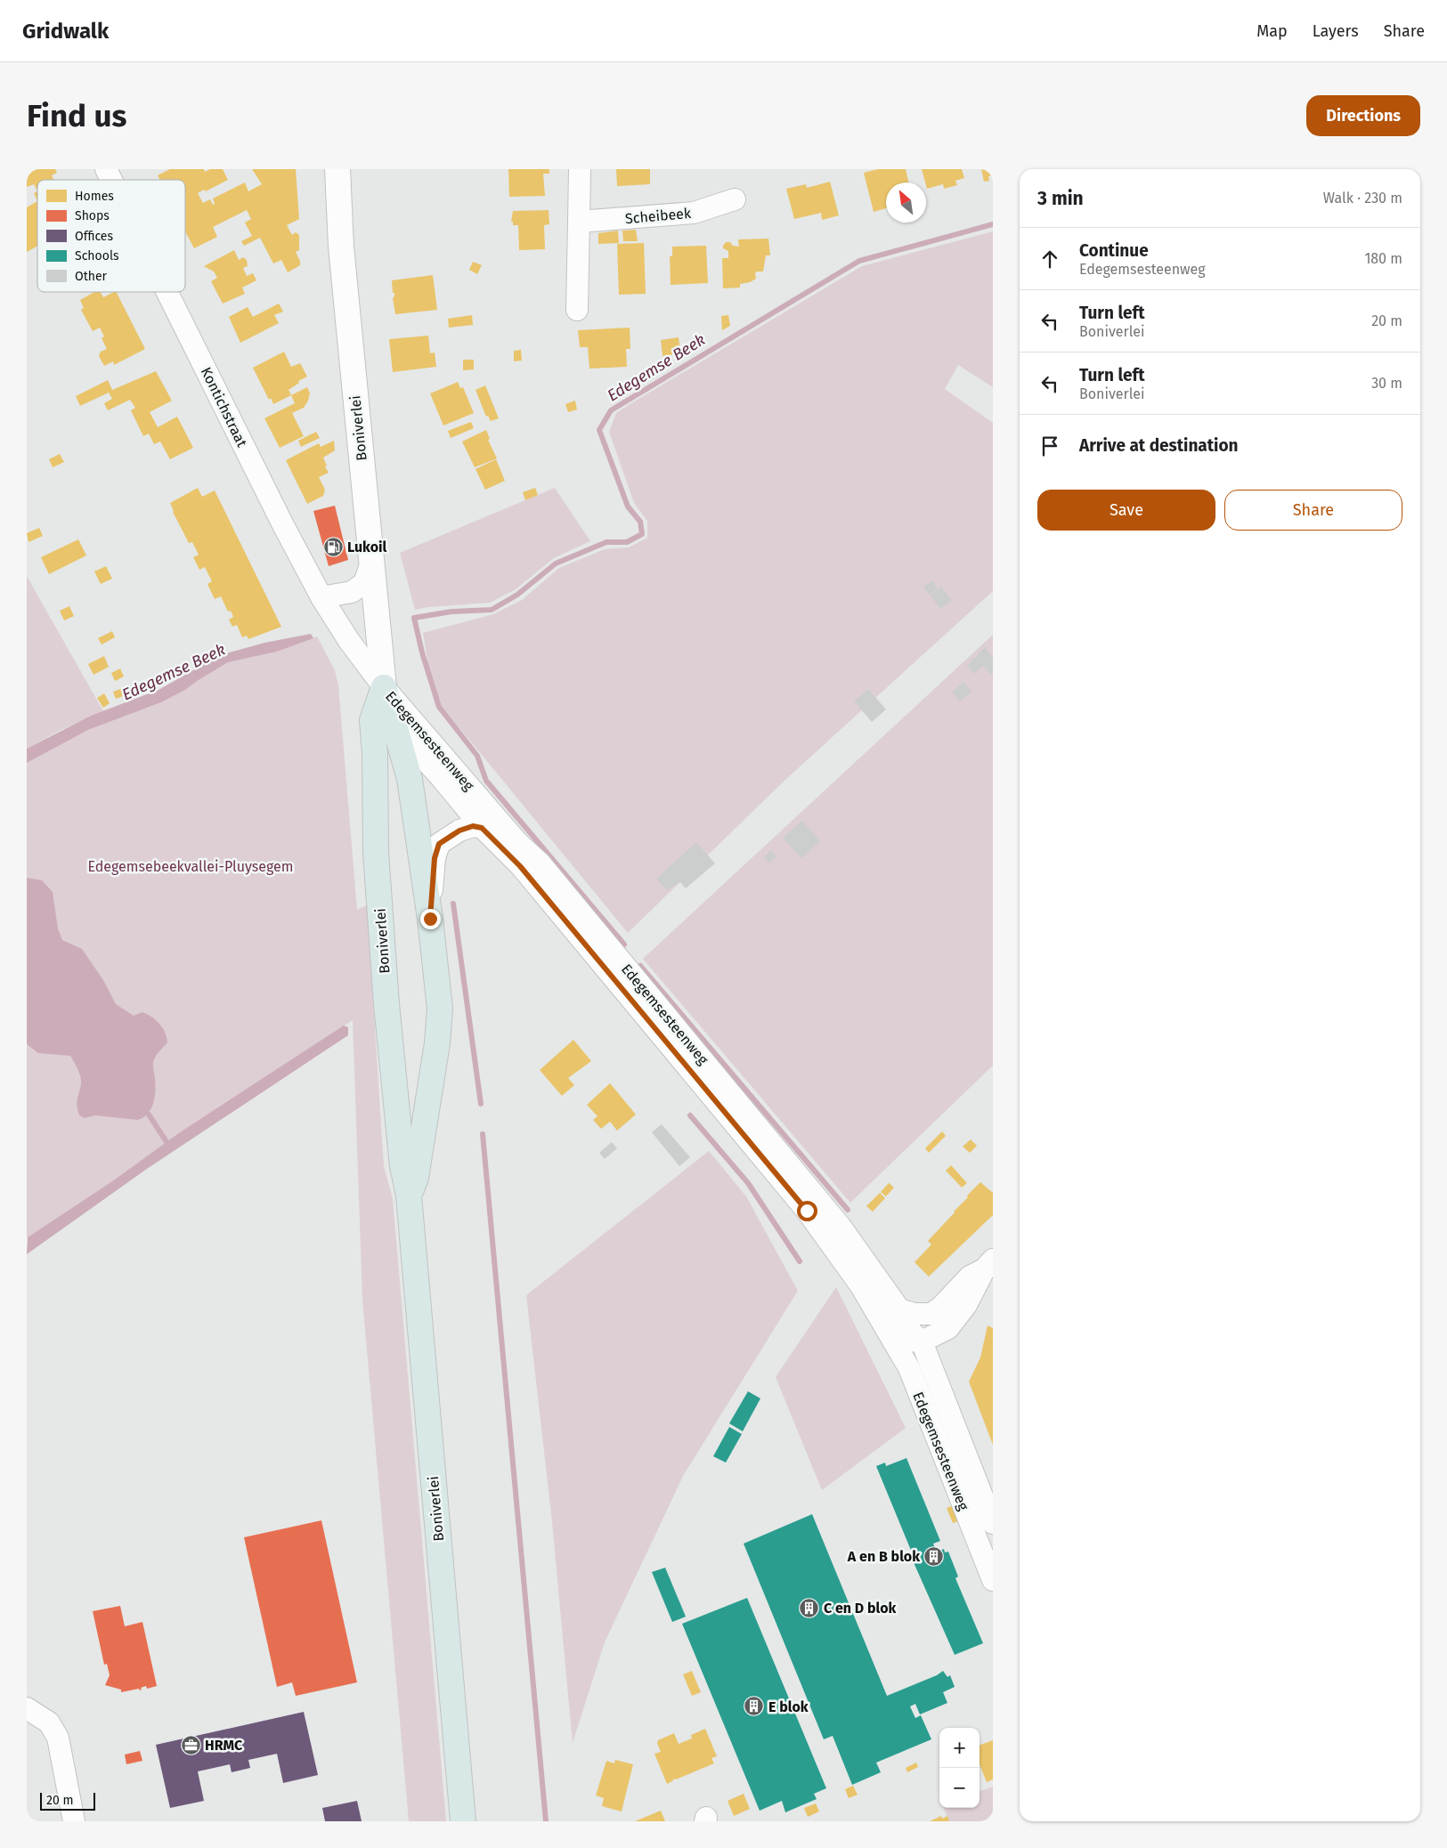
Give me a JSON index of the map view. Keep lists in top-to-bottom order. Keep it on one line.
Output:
{"streets":{"highway":["Boniverlei"],"street":["Scheibeek","Kontichstraat","Edegemsesteenweg"]},"crossings":[["Kontichstraat","Boniverlei"],["Kontichstraat","Edegemsesteenweg"],["Boniverlei","Edegemsesteenweg"]],"water":["Edegemse Beek"],"parks":["Edegemsebeekvallei-Pluysegem"],"places":{"fuel station":["Lukoil"],"building":["A en B blok","C en D blok","E blok"],"office":["HRMC"]},"legend":["Homes","Shops","Offices","Schools","Other"],"scale_bar":"20 m","north":"top left","page":{"header":"Gridwalk","nav":["Map","Layers","Share"],"buttons":["Directions",["Save","Share"]],"title":"Find us","heading":["3 min","Walk · 230 m"],"list":[["Continue","Edegemsesteenweg","180 m"],["Turn left","Boniverlei","20 m"],["Turn left","Boniverlei","30 m"],"Arrive at destination"],"map_buttons":["+","−"],"scale":"20 m"}}
